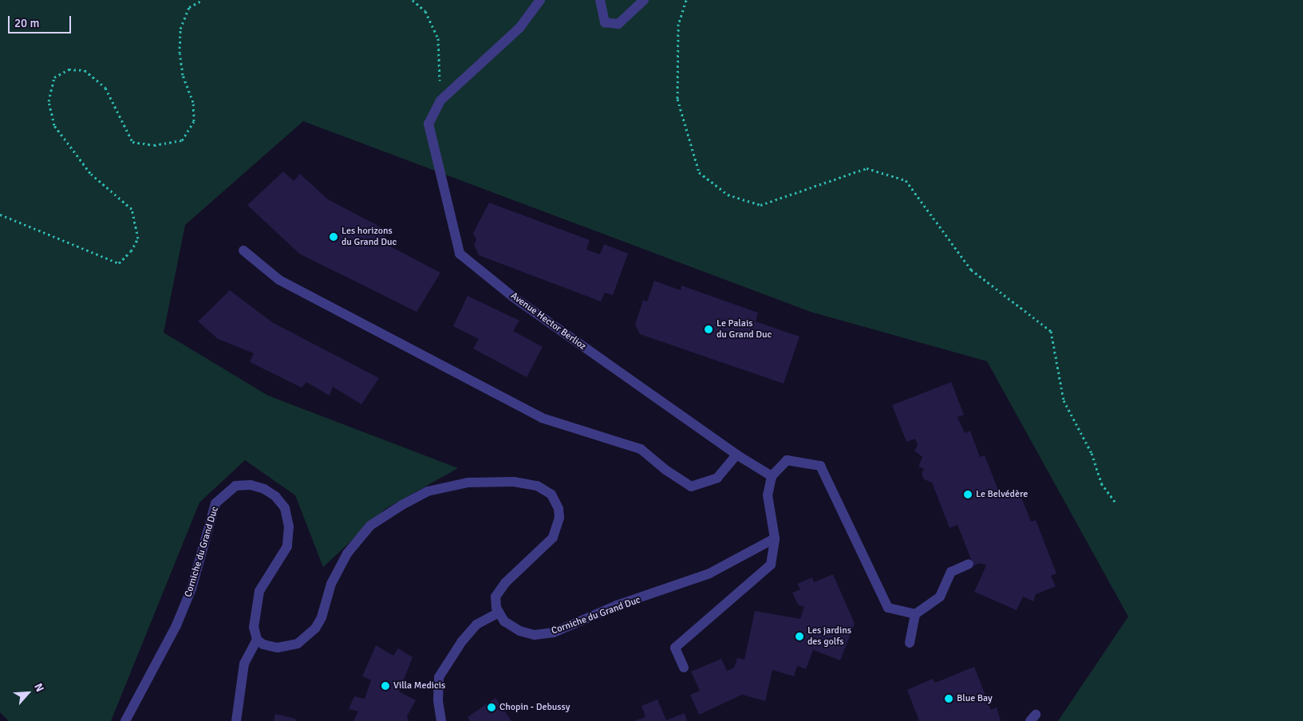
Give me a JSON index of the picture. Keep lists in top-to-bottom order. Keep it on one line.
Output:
{"streets":{"street":["Avenue Hector Berlioz","Corniche du Grand Duc"]},"places":["Les horizons du Grand Duc","Le Palais du Grand Duc","Le Belvédère","Les jardins des golfs","Villa Medicis","Blue Bay","Chopin - Debussy"],"scale_bar":"20 m","north":"top right"}
